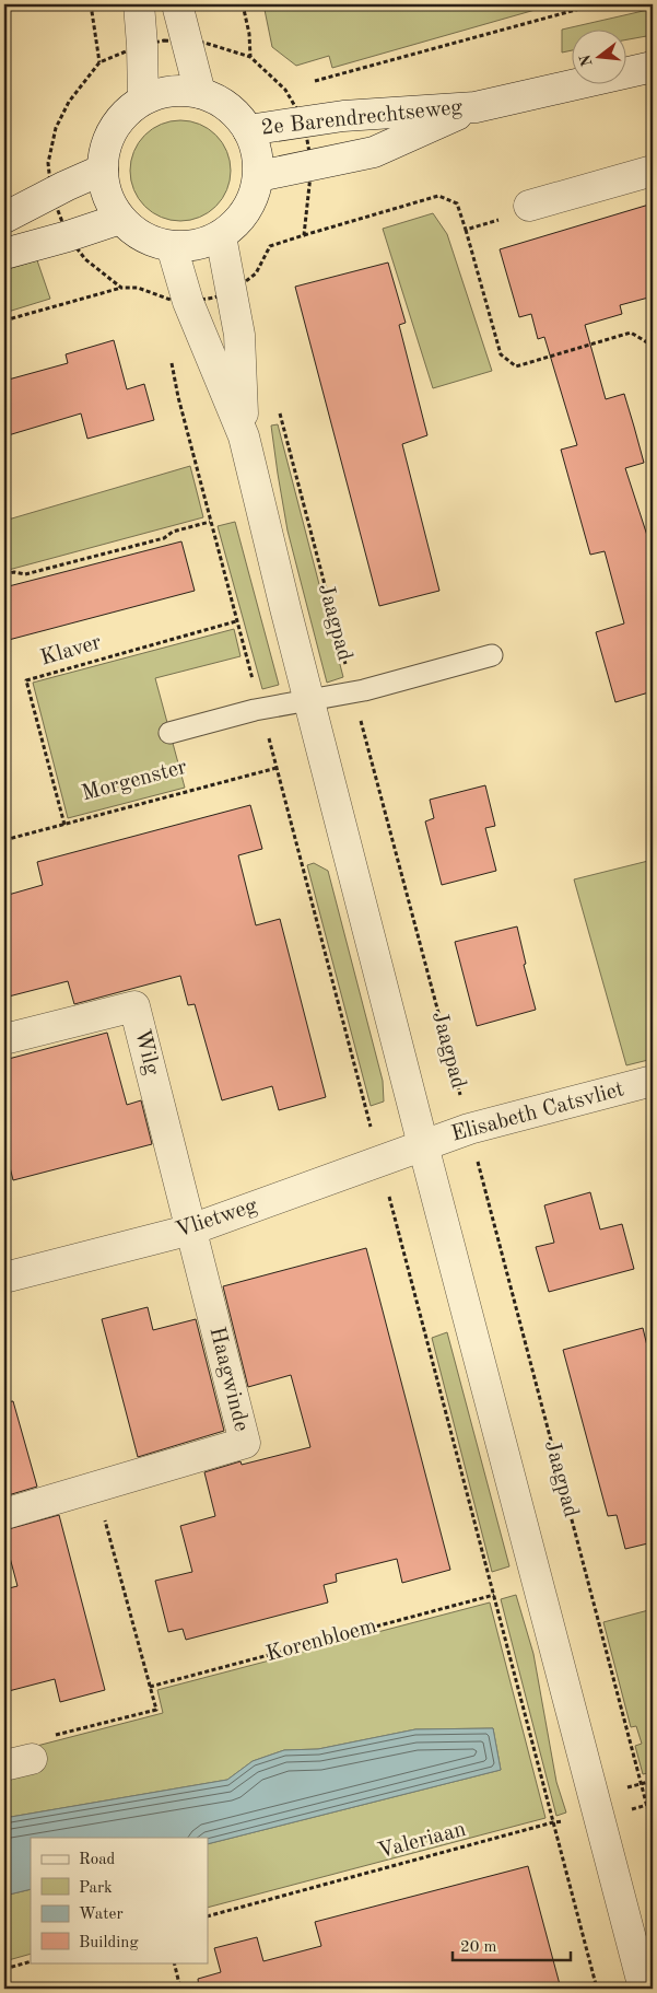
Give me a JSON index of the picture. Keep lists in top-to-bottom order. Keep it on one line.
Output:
{"streets":{"street":["2e Barendrechtseweg","Jaagpad","Wilg","Elisabeth Catsvliet","Vlietweg","Haagwinde"],"lane":["Morgenster"],"path":["Klaver","Korenbloem","Valeriaan"]},"crossings":[["2e Barendrechtseweg","Jaagpad"],["Jaagpad","Morgenster"],["Jaagpad","Elisabeth Catsvliet"],["Jaagpad","Vlietweg"],["Jaagpad","Valeriaan"],["Klaver","Morgenster"],["Wilg","Vlietweg"],["Wilg","Haagwinde"],["Elisabeth Catsvliet","Vlietweg"],["Vlietweg","Haagwinde"]],"legend":["Road","Park","Water","Building"],"scale_bar":"20 m","north":"left"}
